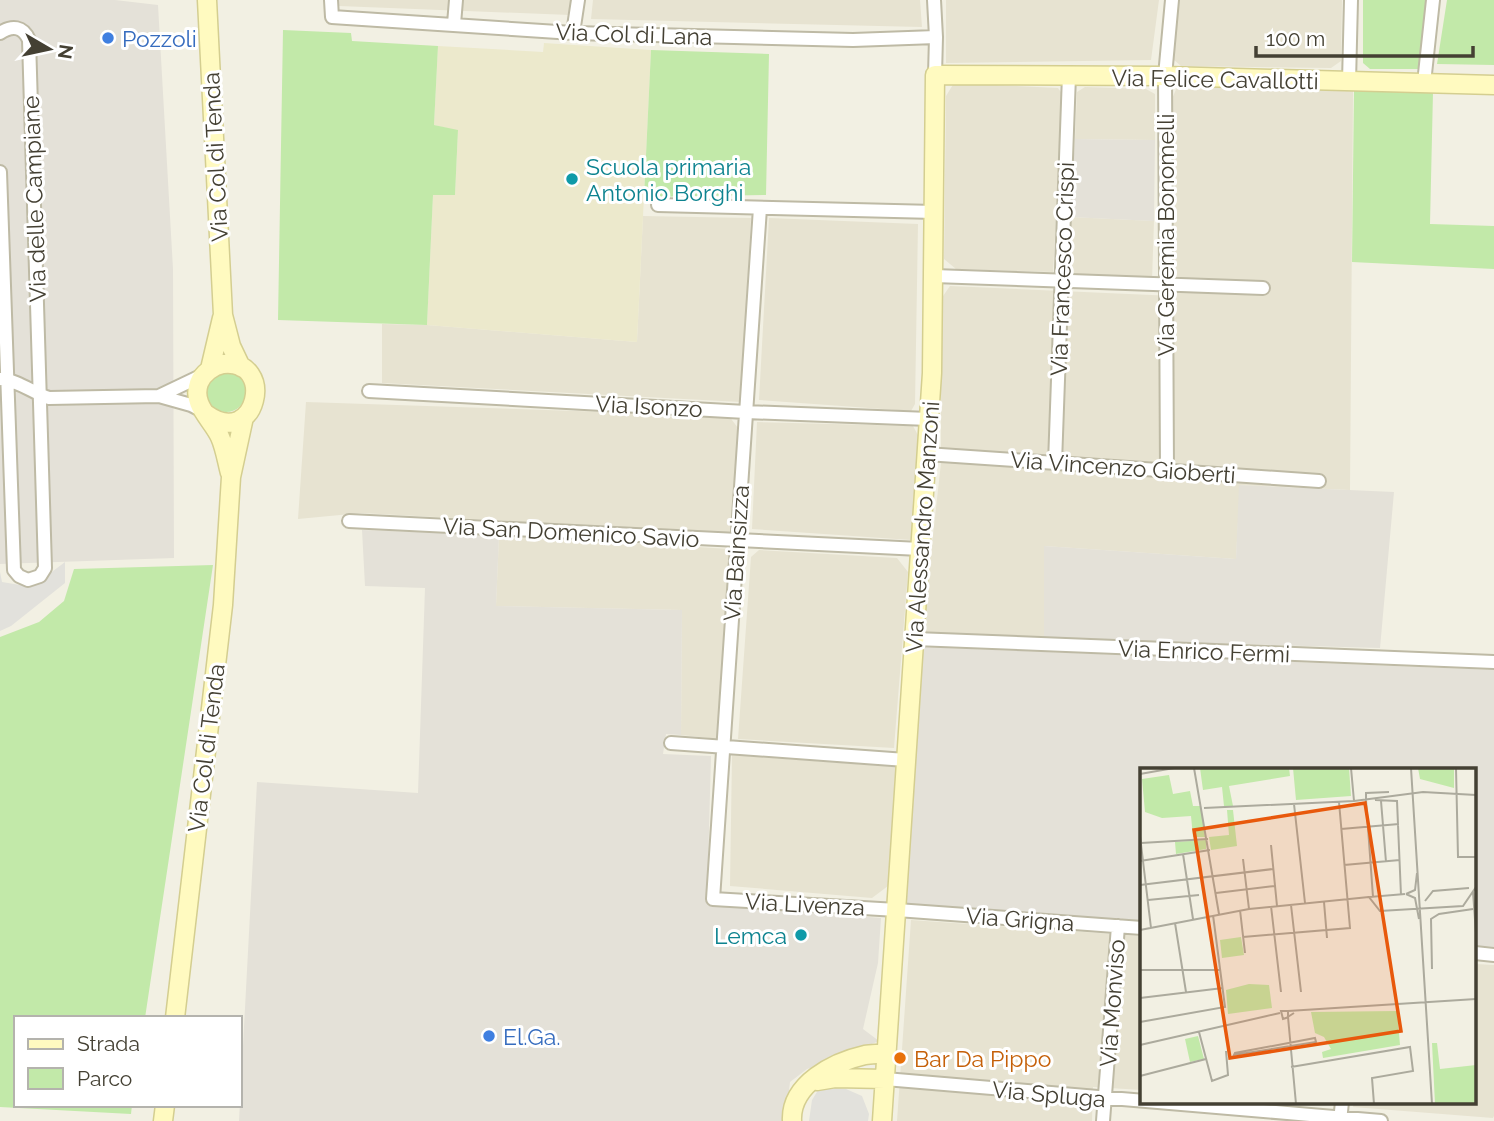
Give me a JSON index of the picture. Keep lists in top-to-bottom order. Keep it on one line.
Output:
{"streets":{"main road":["Via Felice Cavallotti","Via Col di Tenda","Via Alessandro Manzoni"],"street":["Via Col di Lana","Via delle Campiane","Via Geremia Bonomelli","Via Francesco Crispi","Via Isonzo","Via Vincenzo Gioberti","Via San Domenico Savio","Via Bainsizza","Via Enrico Fermi","Via Livenza","Via Grigna","Via Monviso","Via Spluga"]},"crossings":[["Via Col di Lana","Via Alessandro Manzoni"],["Via Felice Cavallotti","Via Geremia Bonomelli"],["Via Felice Cavallotti","Via Francesco Crispi"],["Via Felice Cavallotti","Via Alessandro Manzoni"],["Via Geremia Bonomelli","Via Vincenzo Gioberti"],["Via Francesco Crispi","Via Vincenzo Gioberti"],["Via Isonzo","Via Alessandro Manzoni"],["Via Isonzo","Via Bainsizza"],["Via Vincenzo Gioberti","Via Alessandro Manzoni"],["Via Alessandro Manzoni","Via San Domenico Savio"],["Via Alessandro Manzoni","Via Enrico Fermi"],["Via Alessandro Manzoni","Via Livenza"],["Via Alessandro Manzoni","Via Grigna"],["Via Alessandro Manzoni","Via Spluga"],["Via San Domenico Savio","Via Bainsizza"],["Via Bainsizza","Via Livenza"],["Via Livenza","Via Grigna"],["Via Grigna","Via Monviso"],["Via Monviso","Via Spluga"]],"places":["Pozzoli","Scuola primaria Antonio Borghi","Lemca","El.Ga.","Bar Da Pippo"],"legend":["Strada","Parco"],"scale_bar":"100 m","north":"right"}
